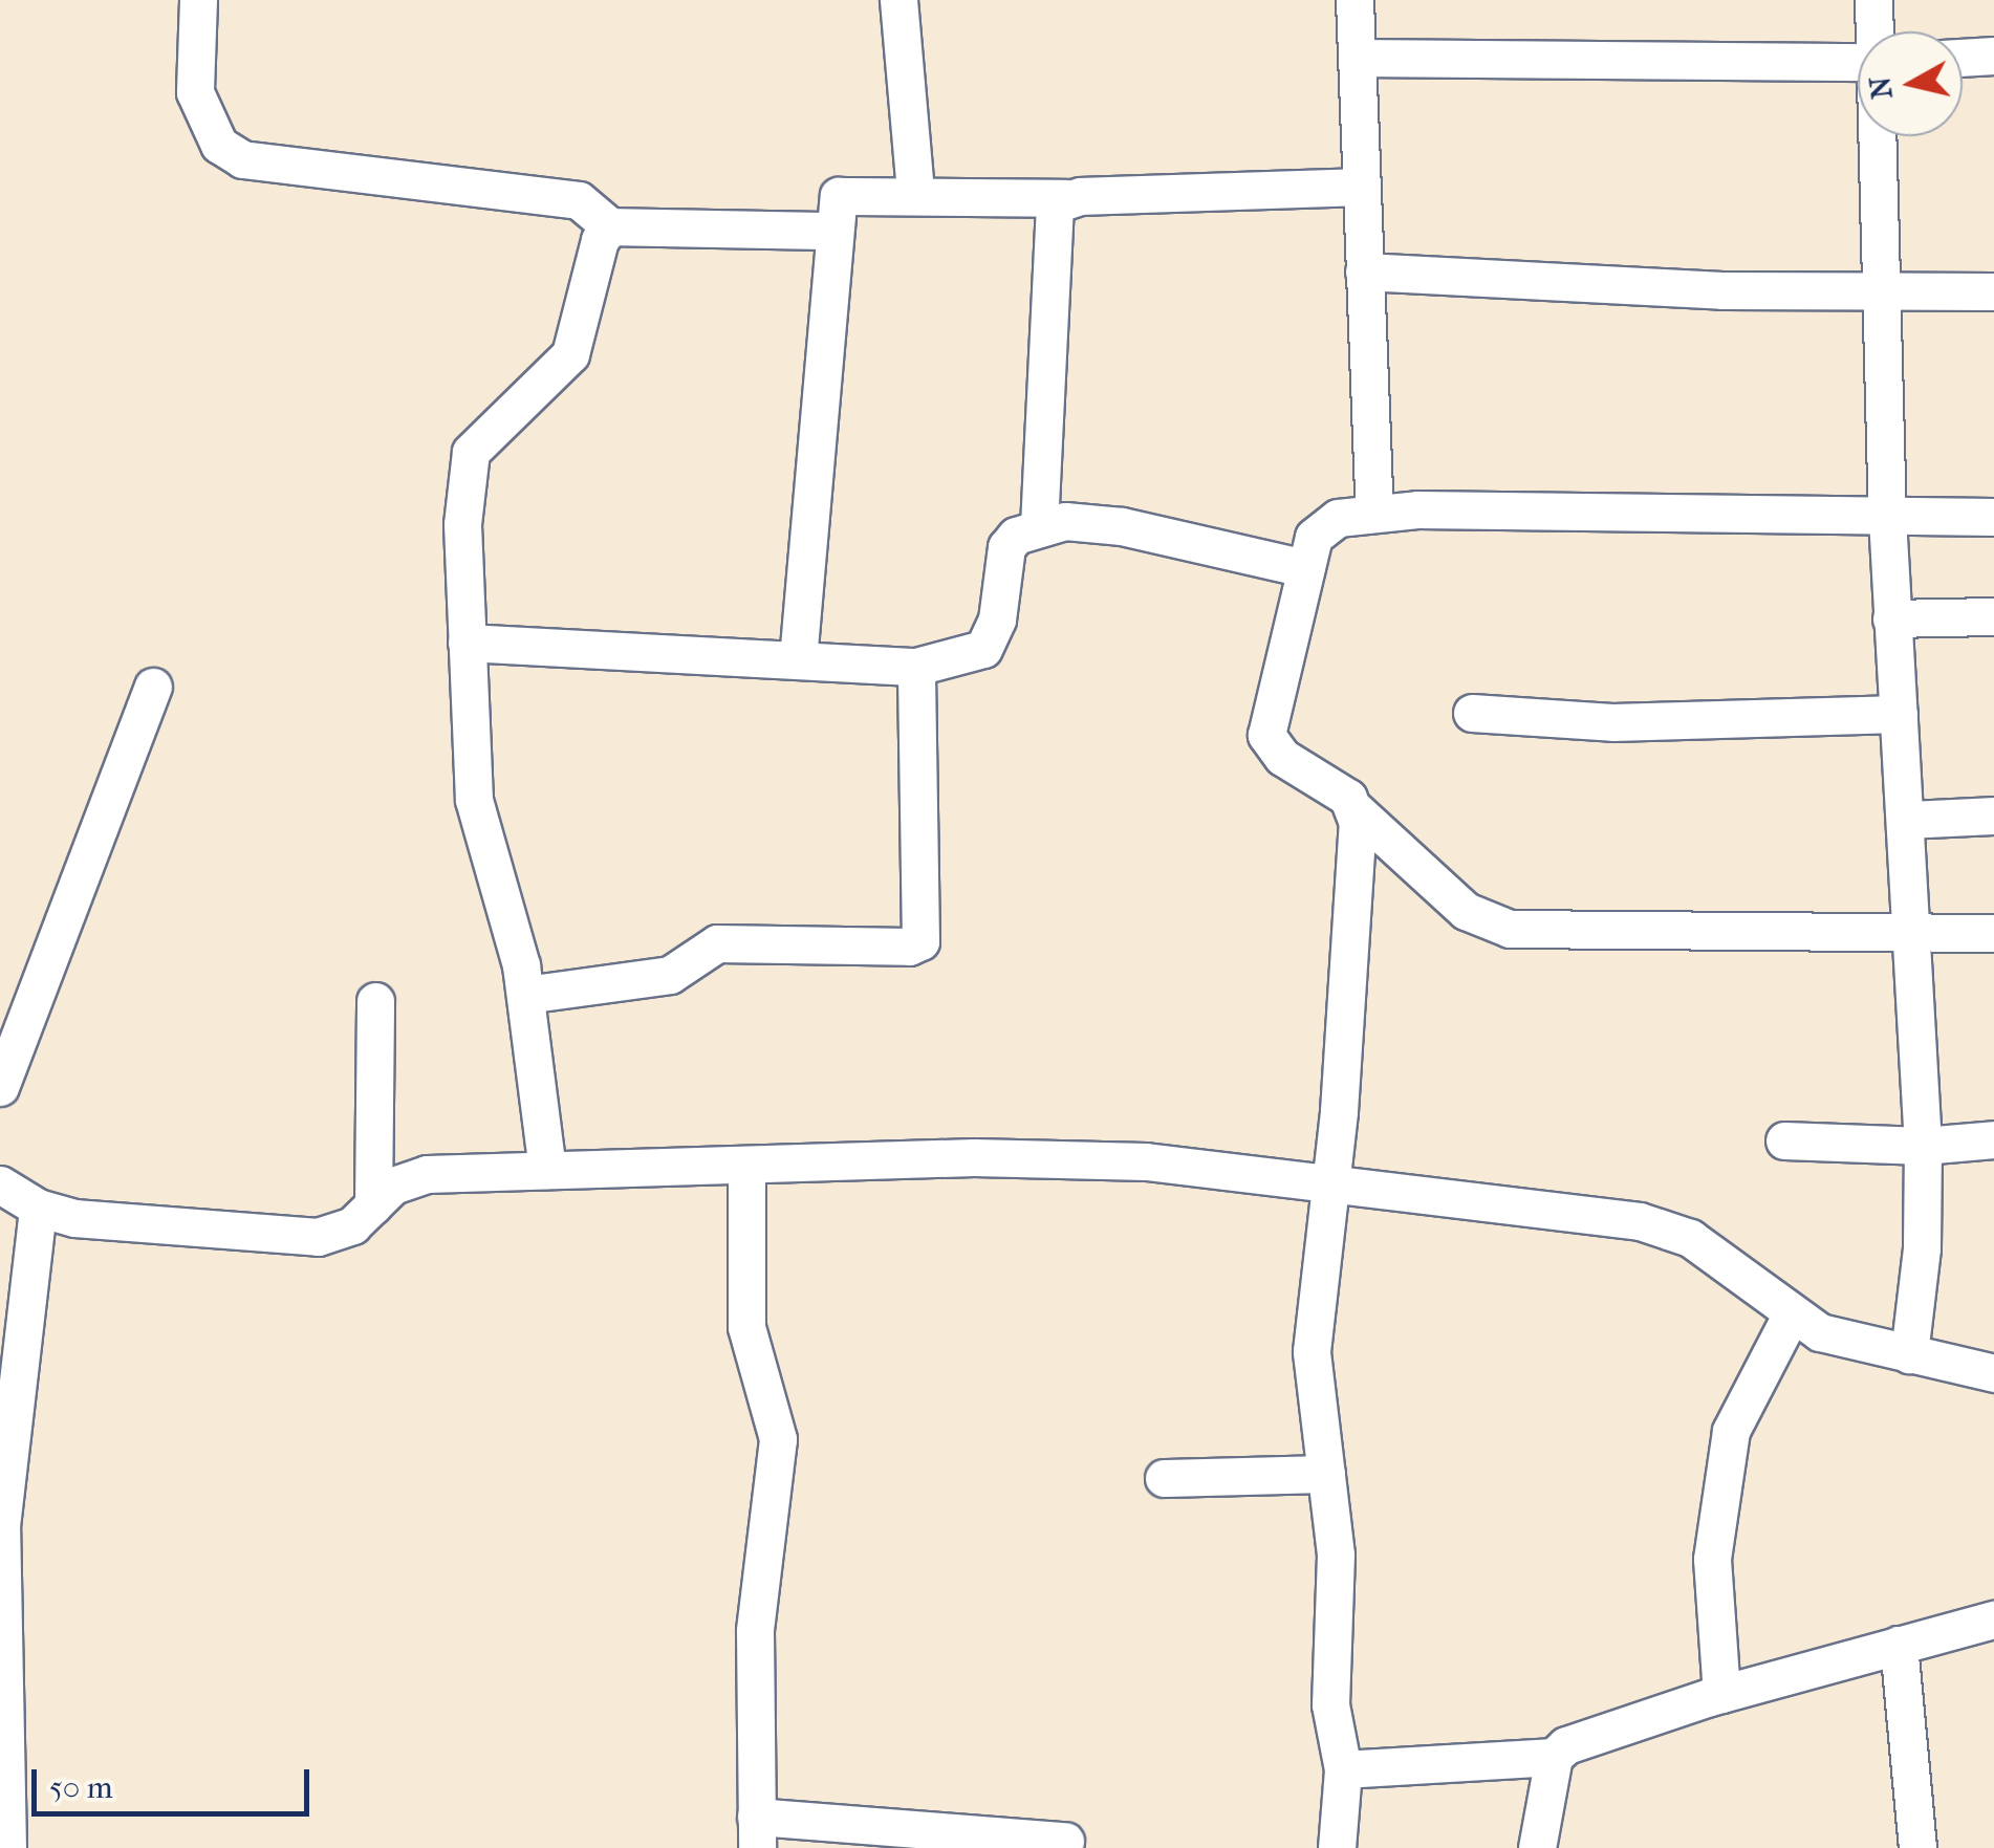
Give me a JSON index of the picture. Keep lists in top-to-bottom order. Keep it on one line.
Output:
{"scale_bar":"50 m","north":"left"}
